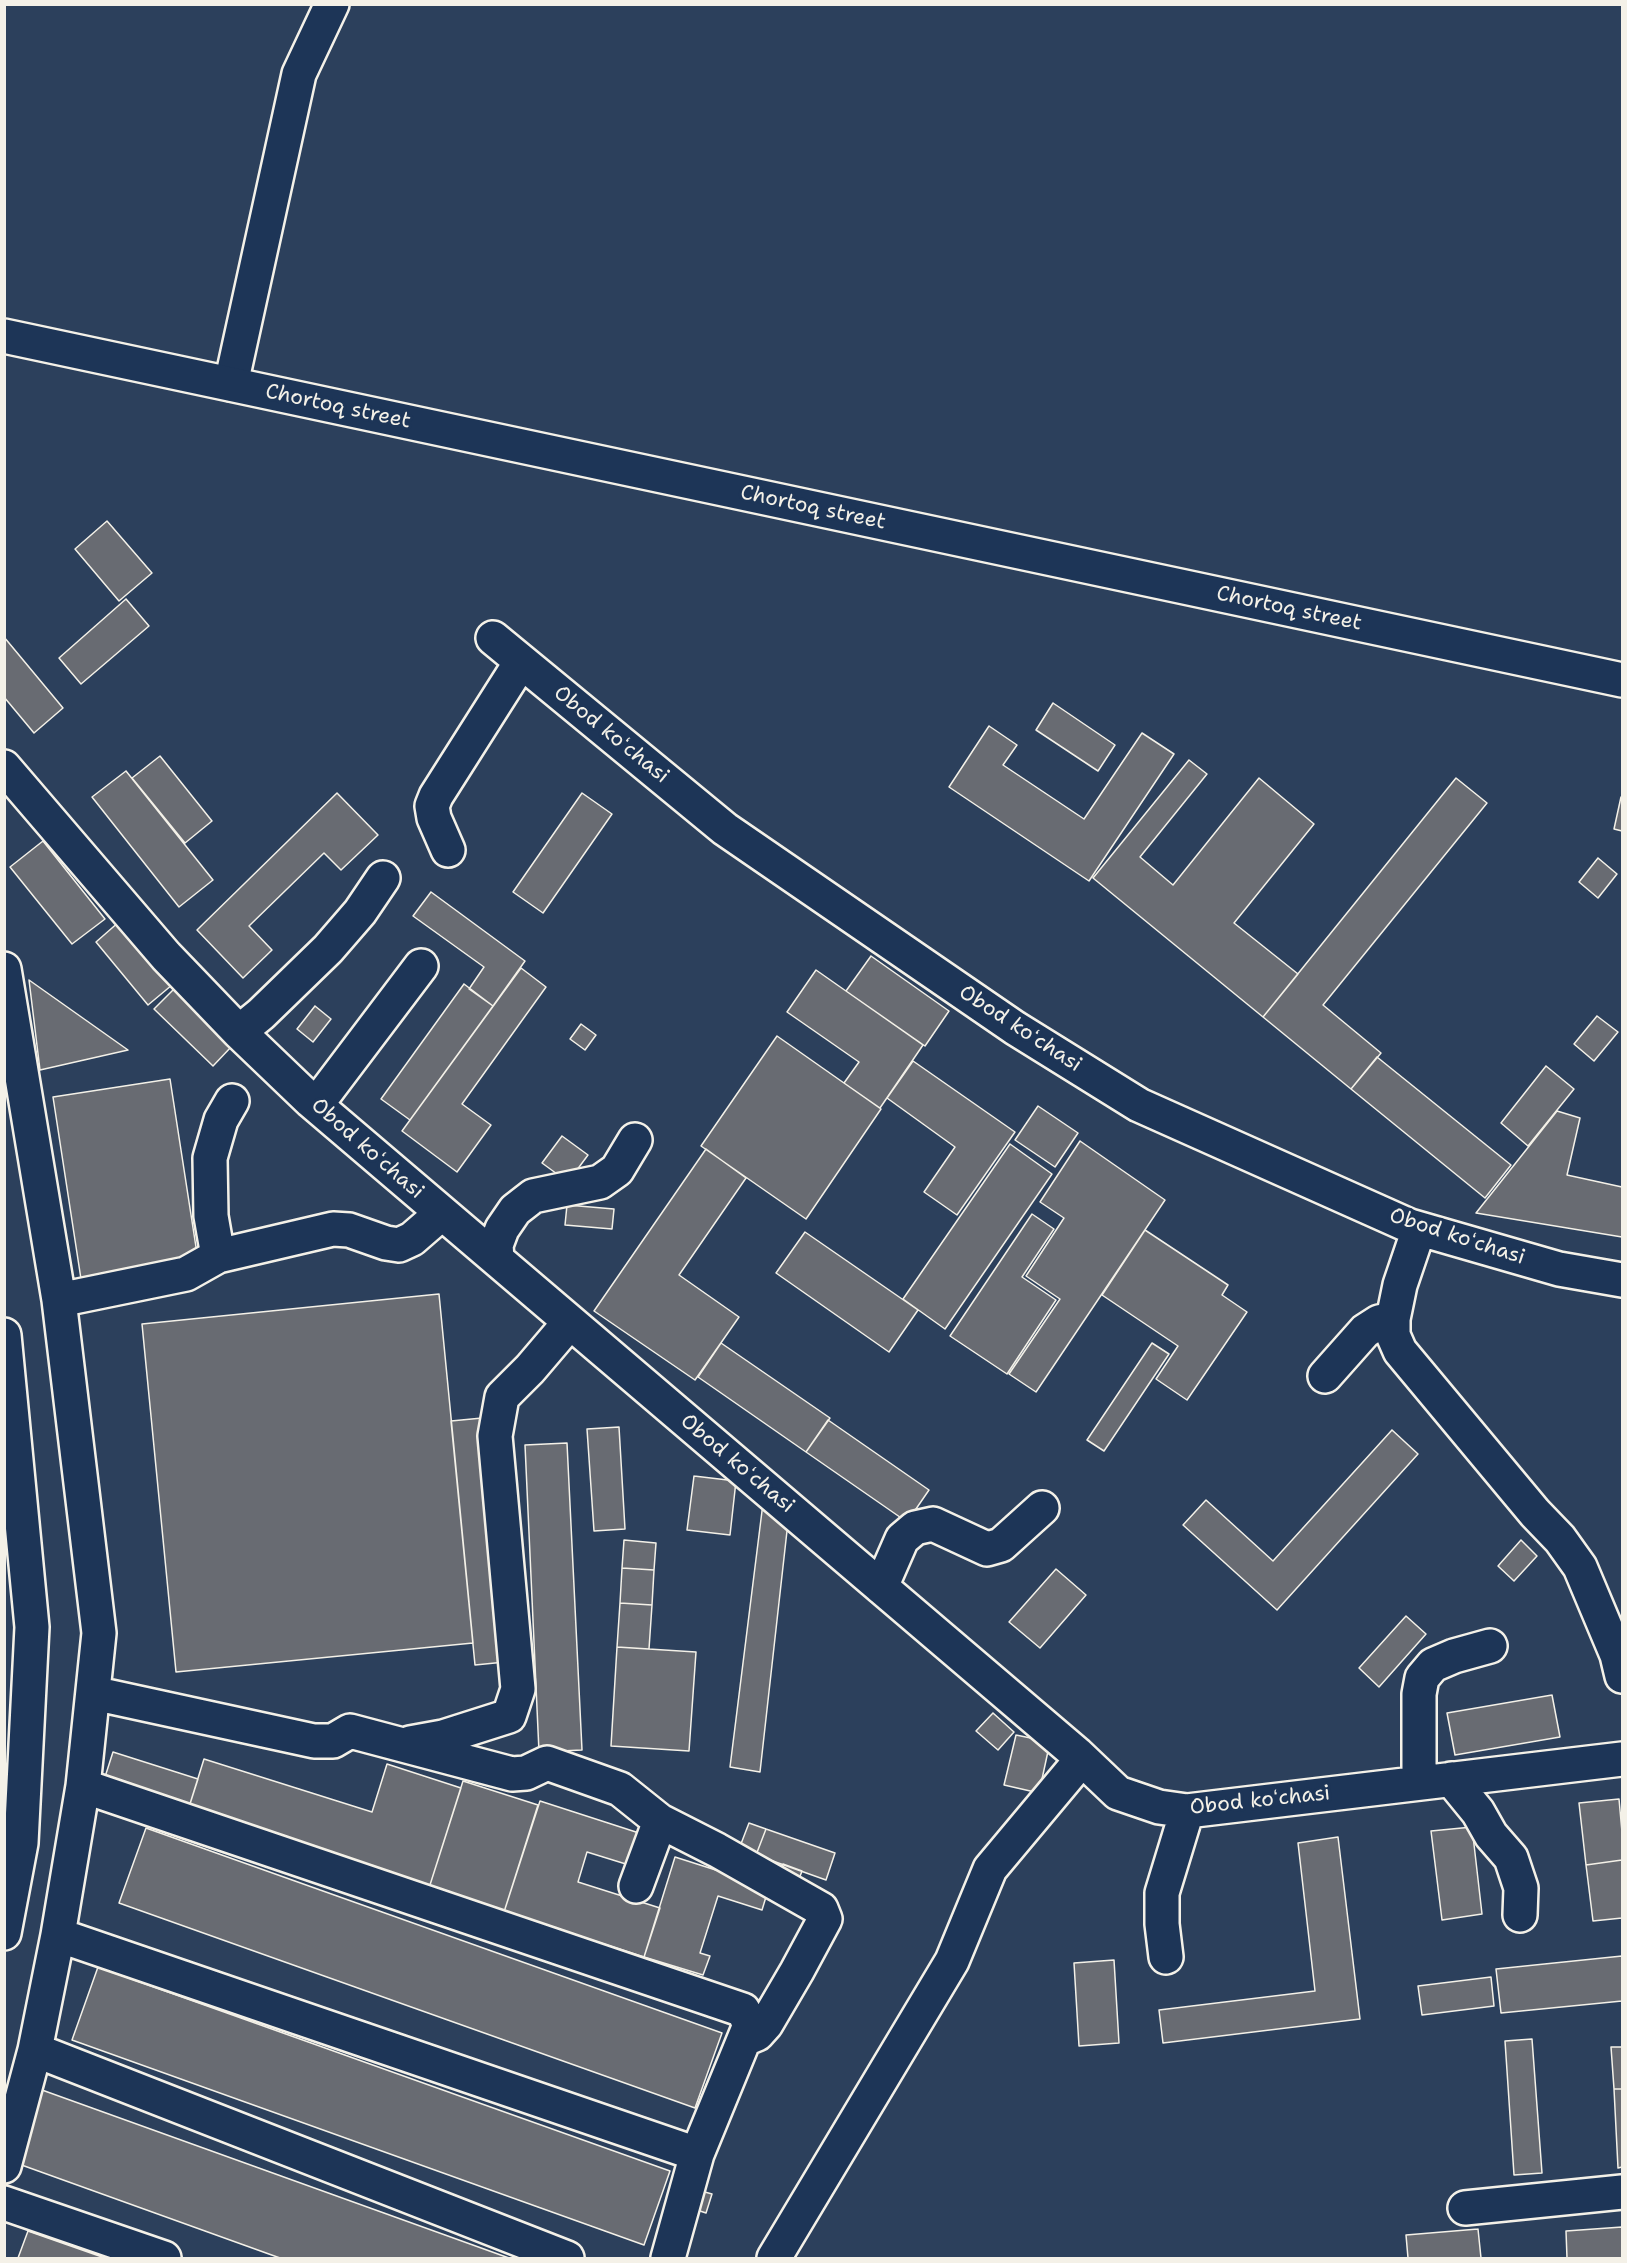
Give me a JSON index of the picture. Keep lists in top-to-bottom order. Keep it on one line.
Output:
{"streets":{"street":["Chortoq street","Obod koʻchasi"]}}
